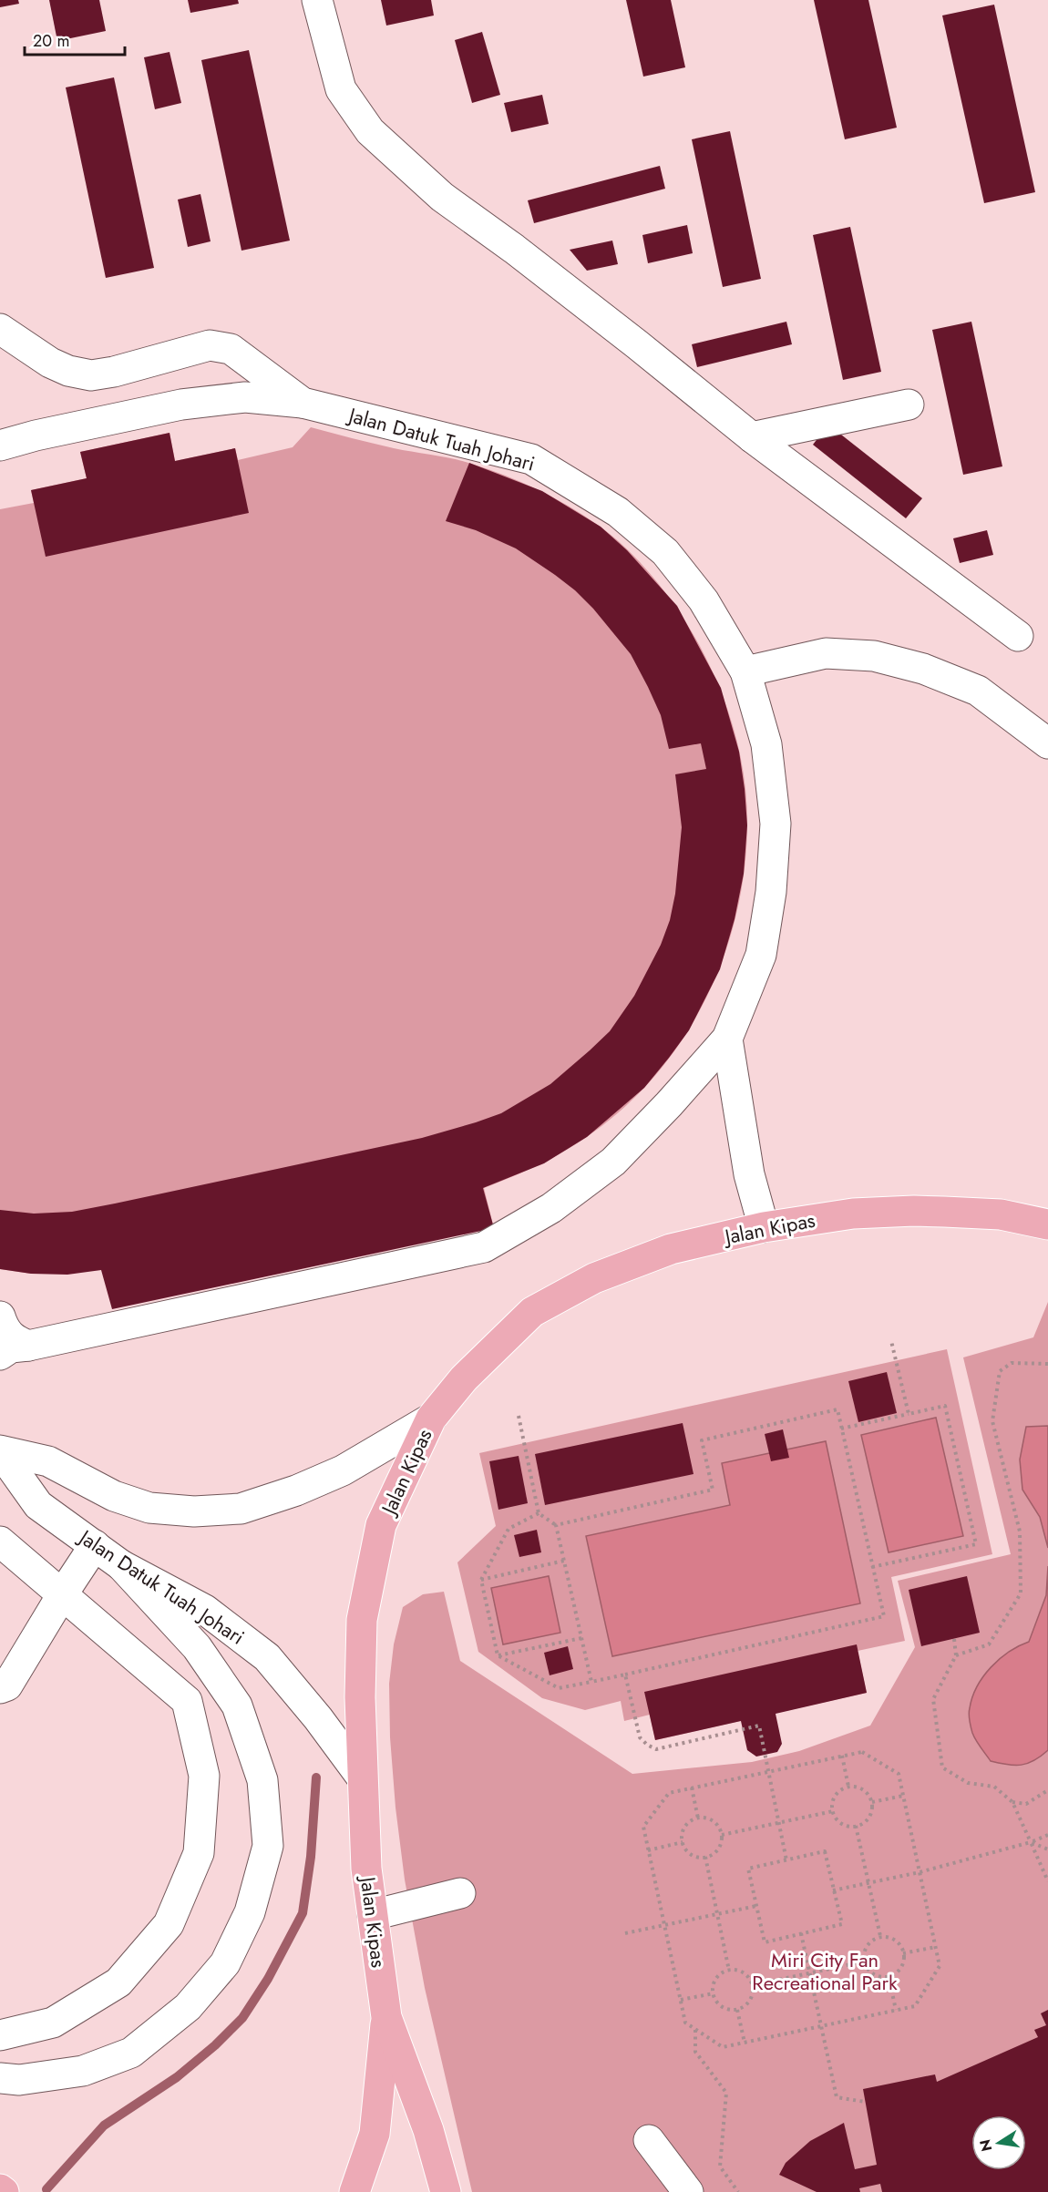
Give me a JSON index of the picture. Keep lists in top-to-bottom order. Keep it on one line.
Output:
{"streets":{"main road":["Jalan Kipas"],"lane":["Jalan Datuk Tuah Johari"]},"crossings":[["Jalan Datuk Tuah Johari","Jalan Kipas"]],"parks":["Miri City Fan Recreational Park"],"scale_bar":"20 m","north":"left"}
